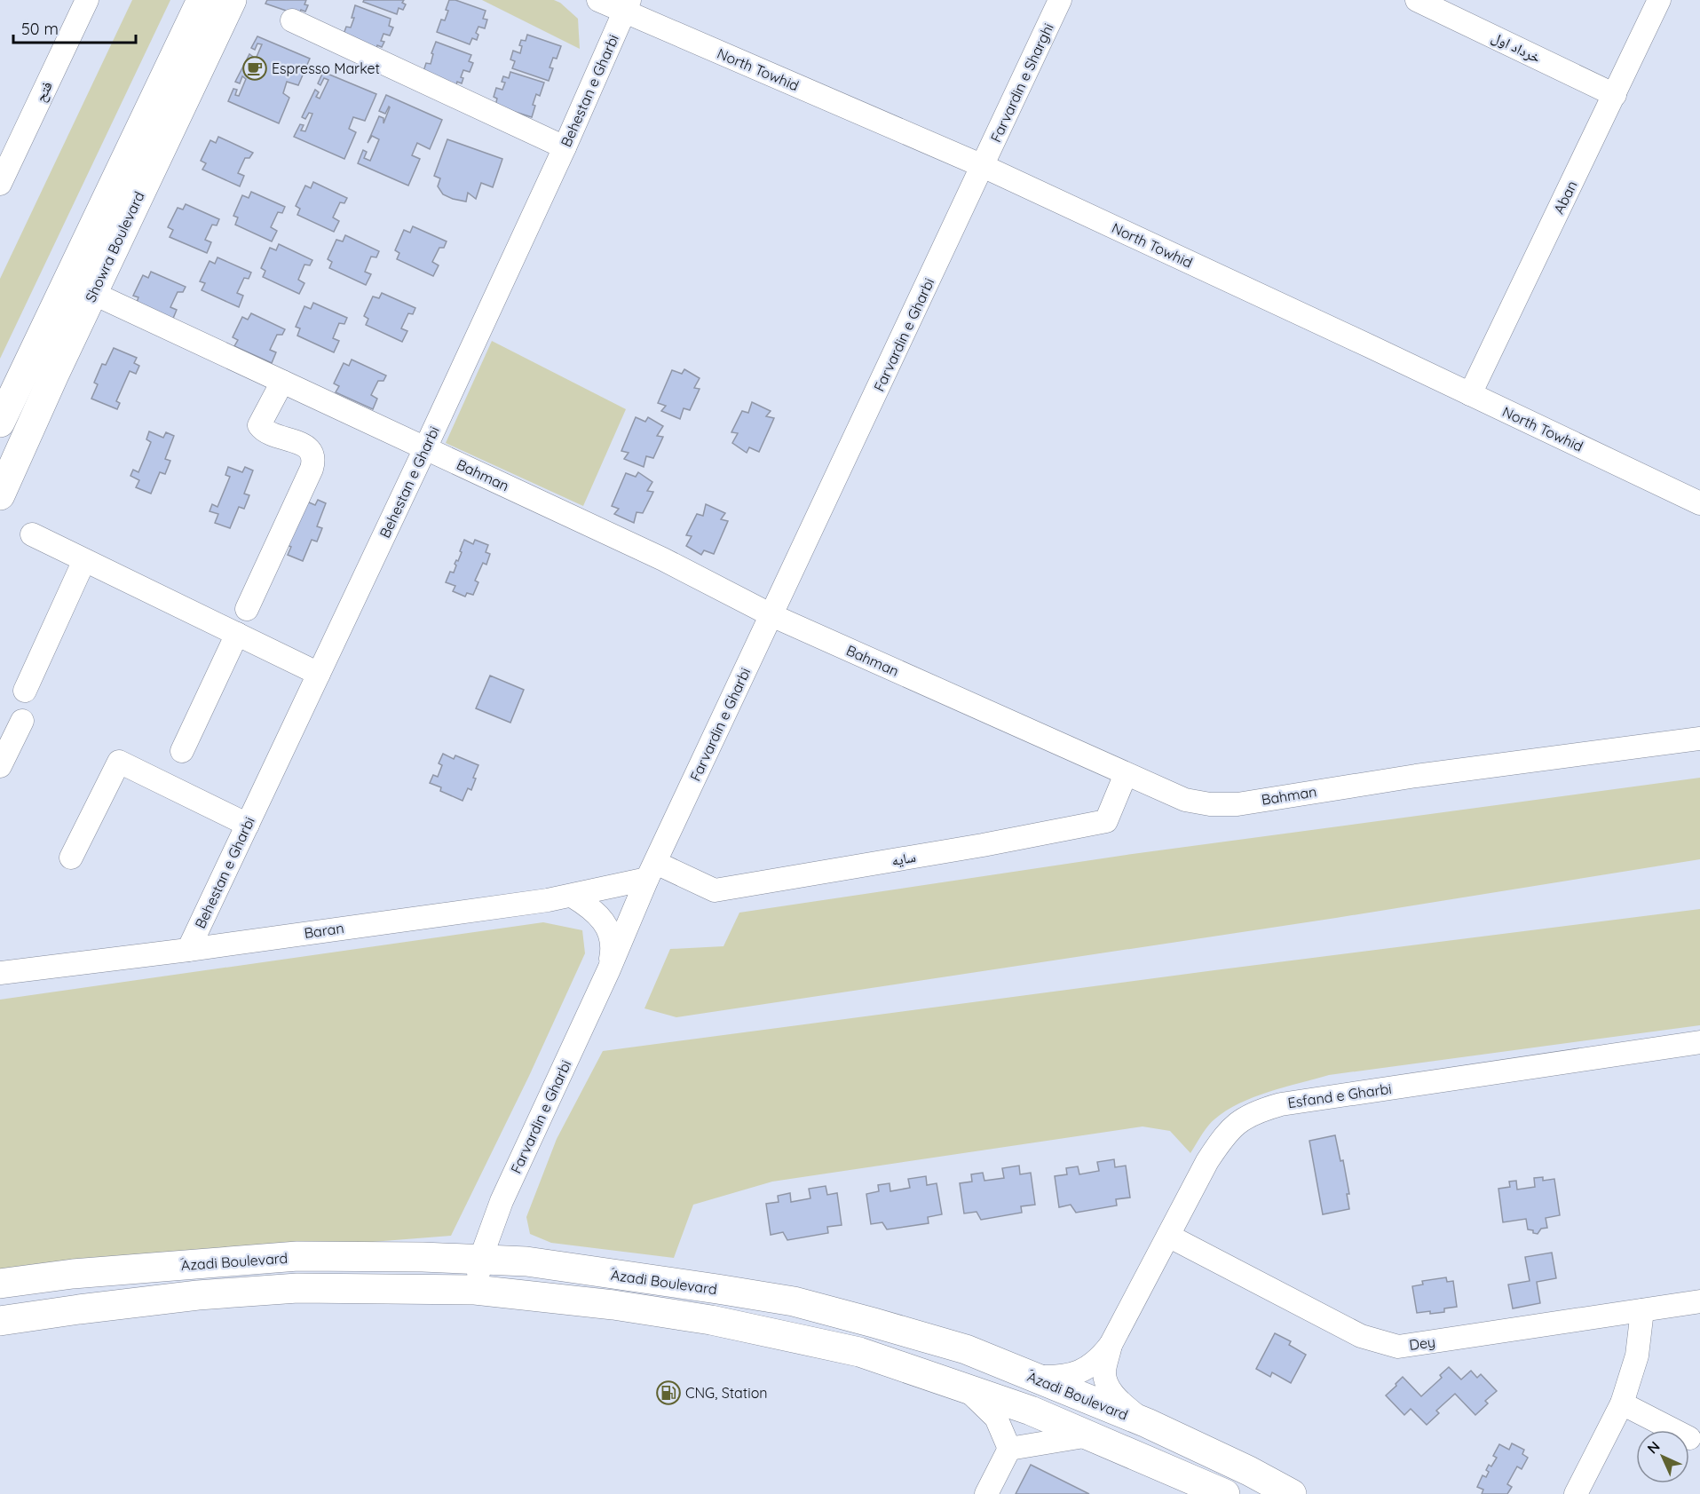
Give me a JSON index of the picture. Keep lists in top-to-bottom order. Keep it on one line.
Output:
{"streets":{"main road":["Showra Boulevard","َAzadi Boulevard"],"street":["خرداد اول","North Towhid","Farvardin e Sharghi","Behestan e Gharbi","فتح","Aban","Farvardin e Gharbi","Bahman","سایه","‌‌Baran","Esfand e Gharbi","Dey"]},"crossings":[["خرداد اول","Aban"],["North Towhid","Farvardin e Sharghi"],["North Towhid","Behestan e Gharbi"],["North Towhid","Aban"],["North Towhid","Farvardin e Gharbi"],["Farvardin e Sharghi","Farvardin e Gharbi"],["Behestan e Gharbi","Bahman"],["Behestan e Gharbi","‌‌Baran"],["Showra Boulevard","Bahman"],["Farvardin e Gharbi","Bahman"],["Farvardin e Gharbi","سایه"],["Farvardin e Gharbi","‌‌Baran"],["Farvardin e Gharbi","َAzadi Boulevard"],["Bahman","سایه"],["سایه","‌‌Baran"],["Esfand e Gharbi","Dey"]],"places":{"cafe":["Espresso Market"],"fuel station":["CNG, Station"]},"scale_bar":"50 m","north":"top left"}
